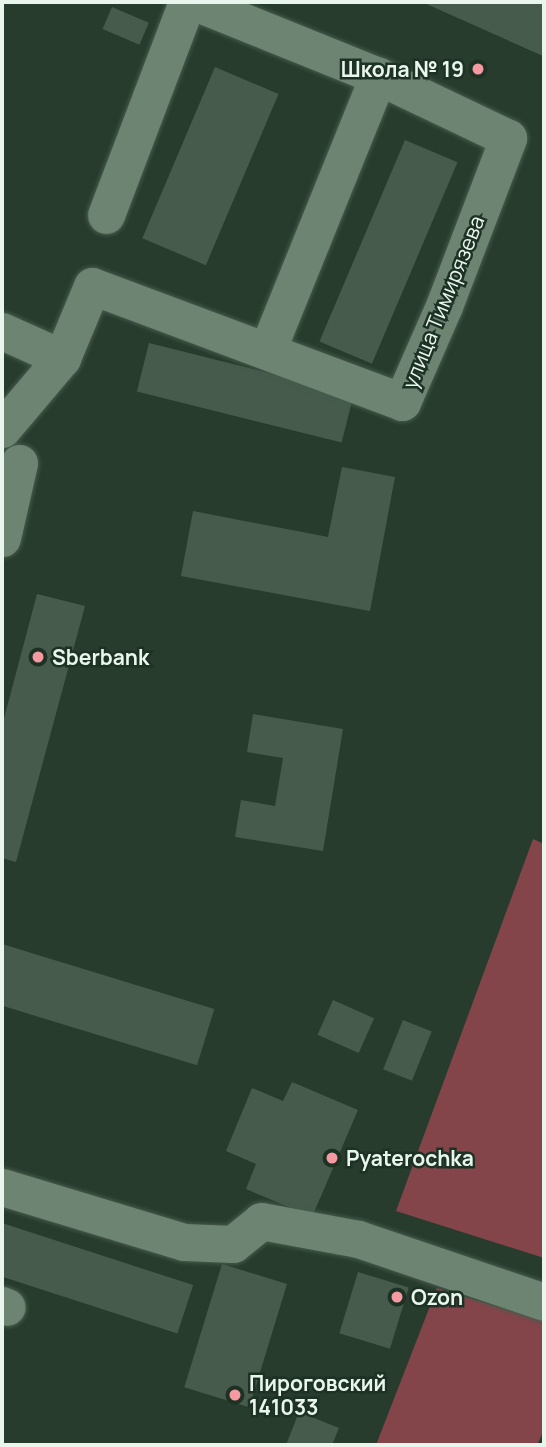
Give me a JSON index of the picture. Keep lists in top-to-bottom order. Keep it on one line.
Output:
{"streets":{"street":["улица Тимирязева"]},"places":["Школа № 19","Sberbank","Pyaterochka","Ozon","Пироговский 141033"]}
